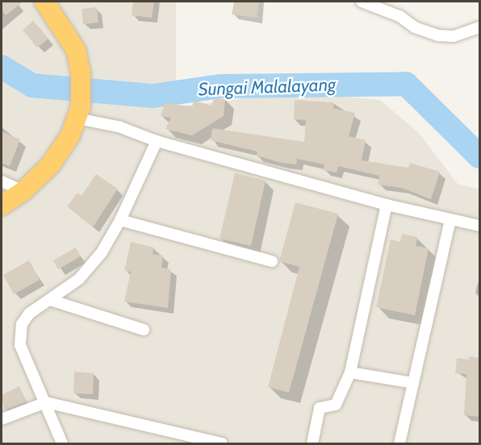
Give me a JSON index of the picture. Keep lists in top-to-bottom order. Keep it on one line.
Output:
{"water":["Sungai Malalayang"]}
